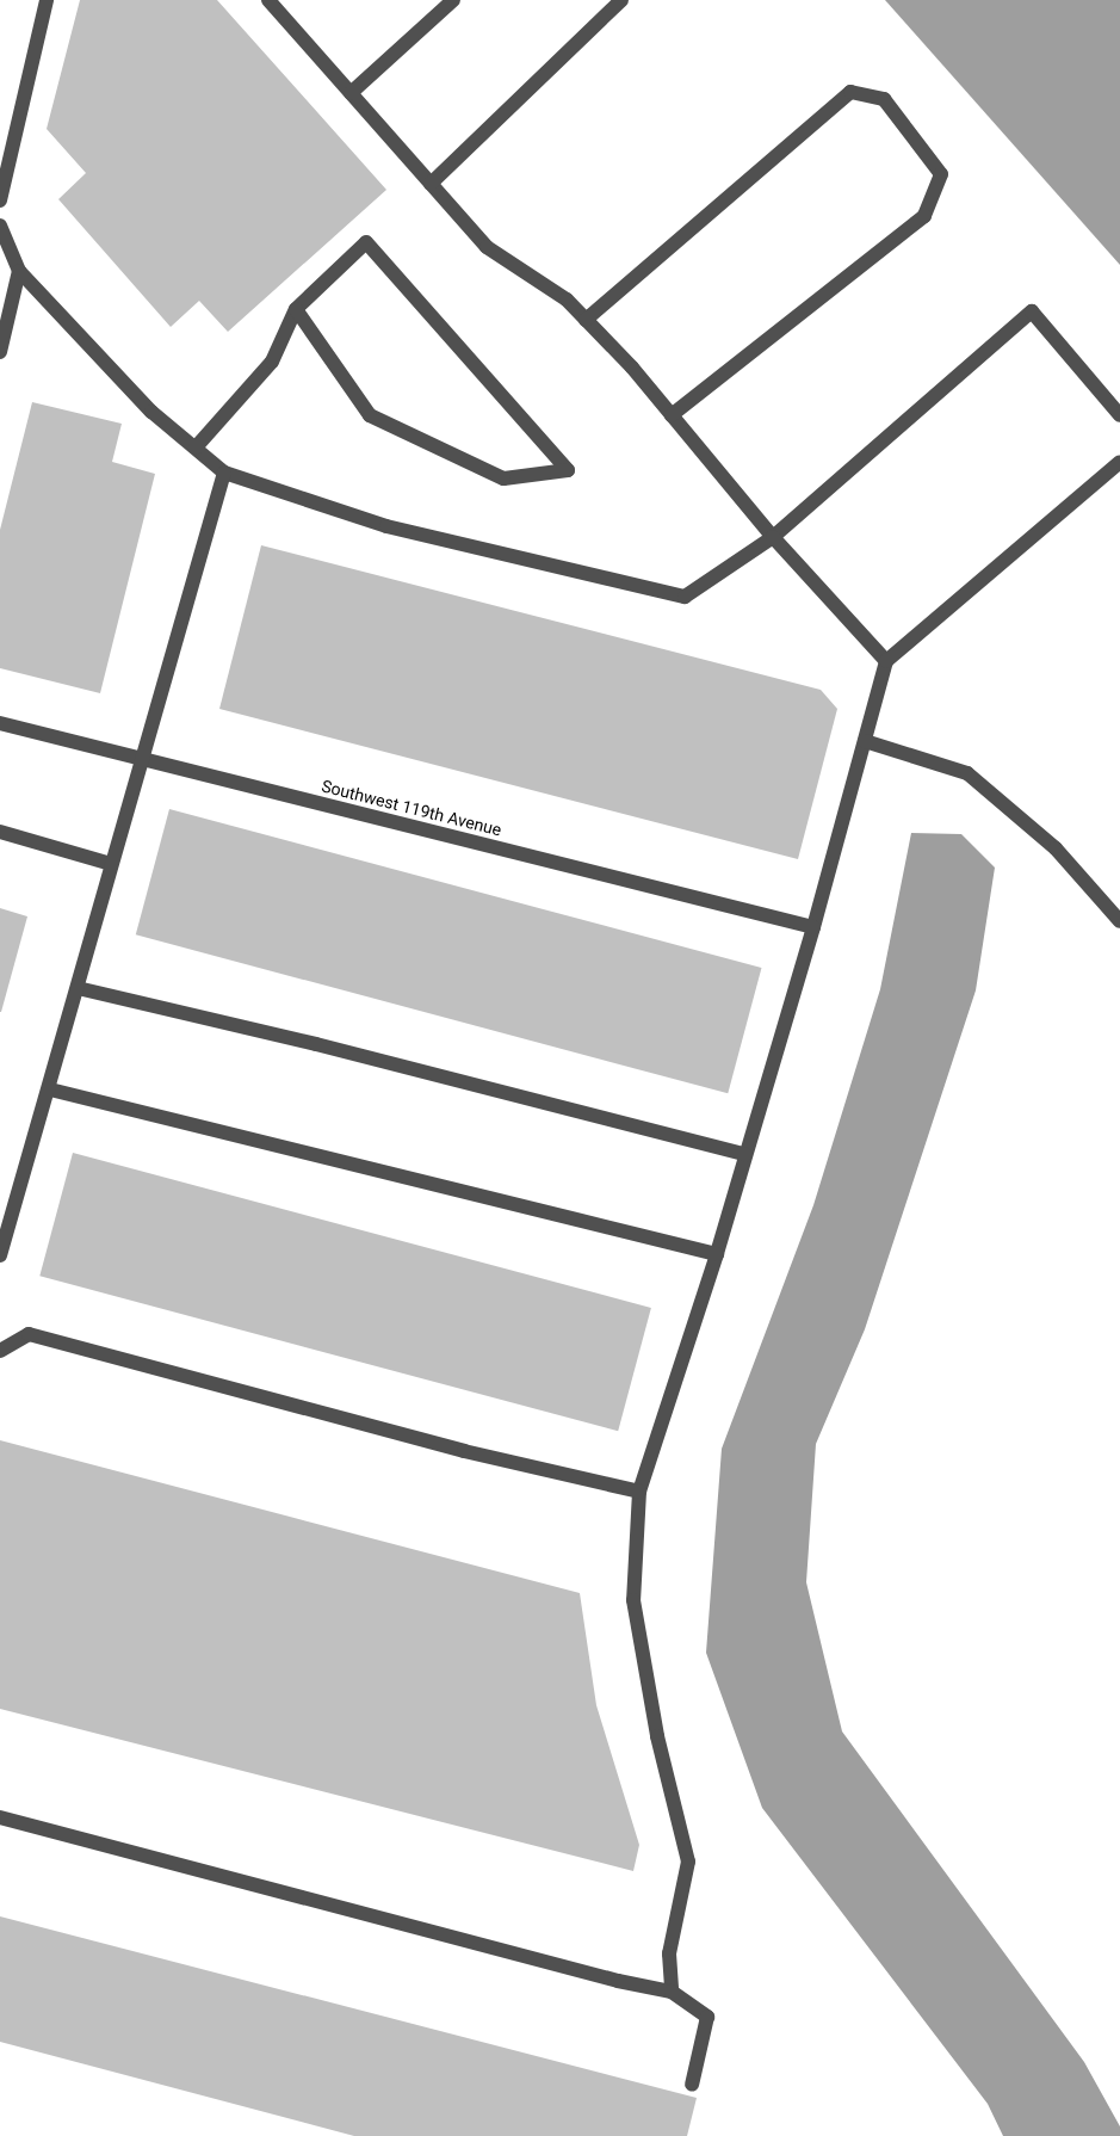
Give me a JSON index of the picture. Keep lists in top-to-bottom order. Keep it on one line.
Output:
{"streets":{"street":["Southwest 119th Avenue"]}}
